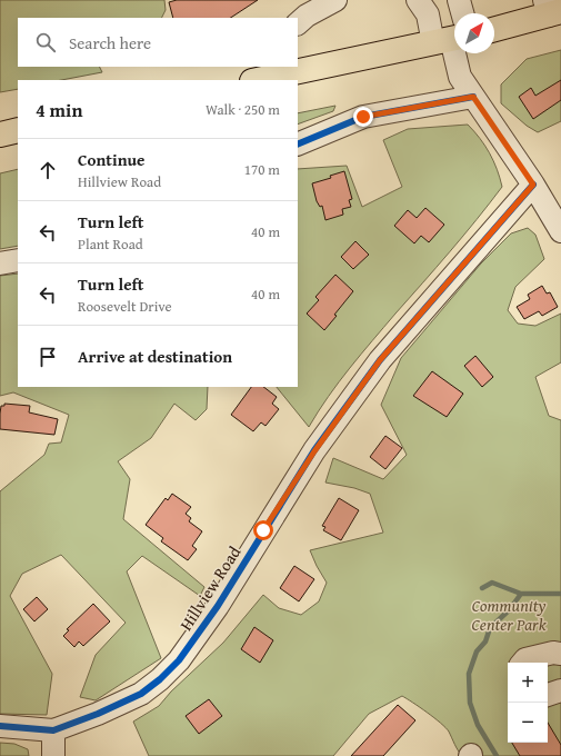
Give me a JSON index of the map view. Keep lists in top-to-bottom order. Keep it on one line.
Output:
{"streets":{"street":["Hillview Road"]},"parks":["Community Center Park"],"north":"top right","page":{"search":"Search here","heading":["4 min","Walk · 250 m"],"list":[["Continue","Hillview Road","170 m"],["Turn left","Plant Road","40 m"],["Turn left","Roosevelt Drive","40 m"],"Arrive at destination"],"map_buttons":["+","−"]}}
